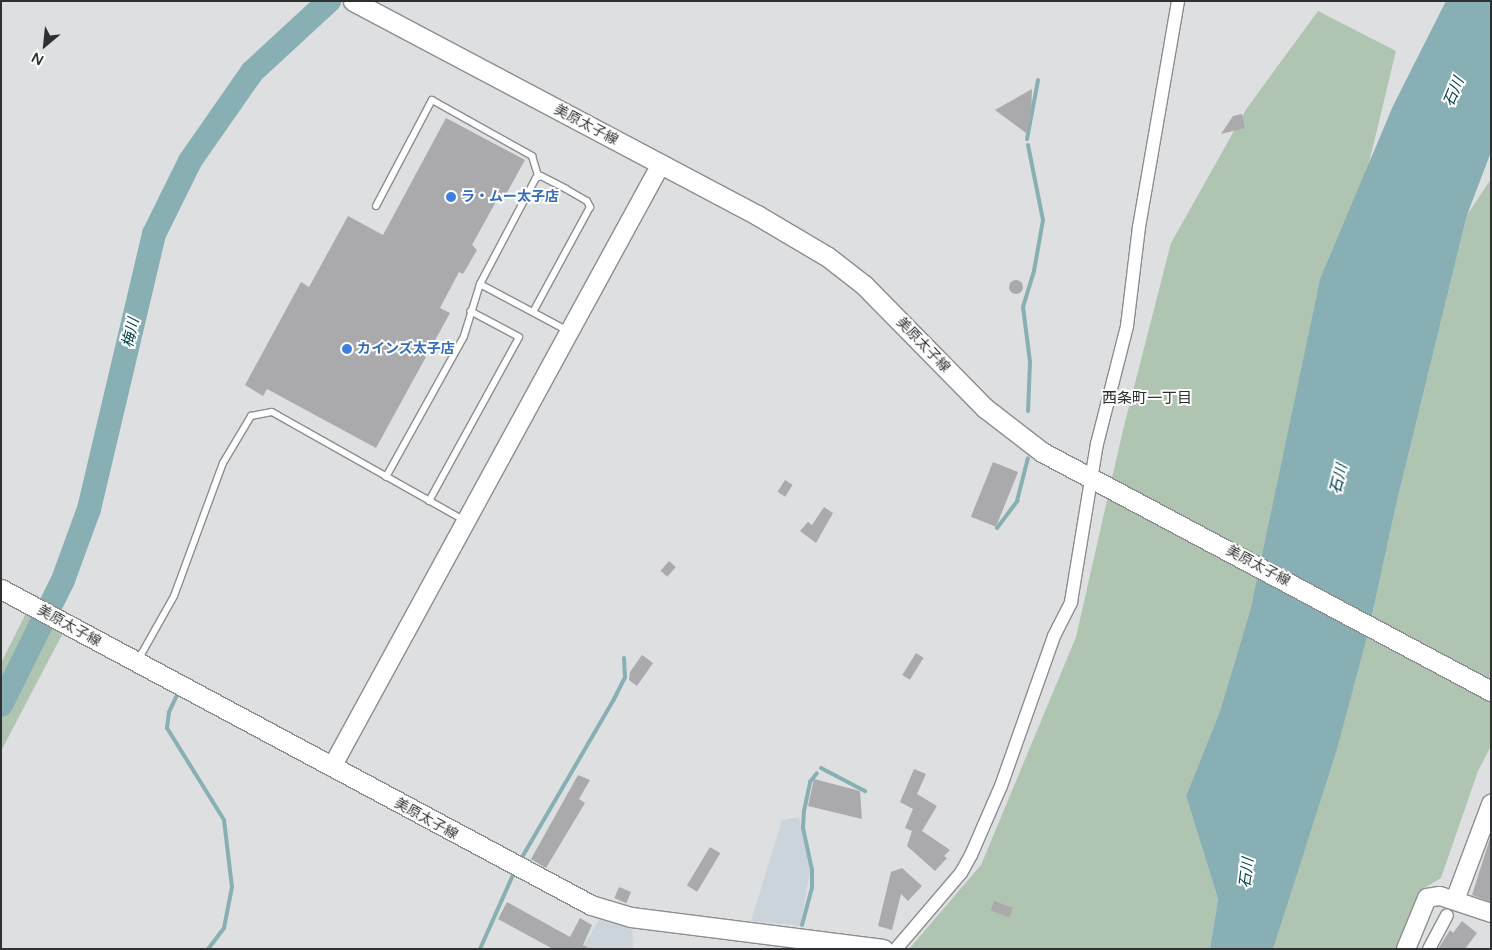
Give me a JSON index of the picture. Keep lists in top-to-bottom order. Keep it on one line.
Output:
{"streets":{"main road":["美原太子線"]},"districts":["西条町一丁目"],"water":["石川","梅川"],"places":["ラ・ムー太子店","カインズ太子店"],"north":"bottom left"}
